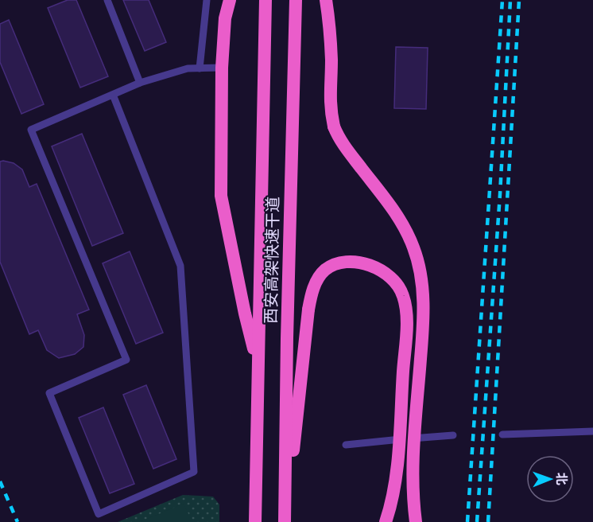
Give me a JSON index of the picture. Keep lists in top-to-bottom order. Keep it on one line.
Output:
{"streets":{"highway":["西安高架快速干道"]},"north":"right"}
